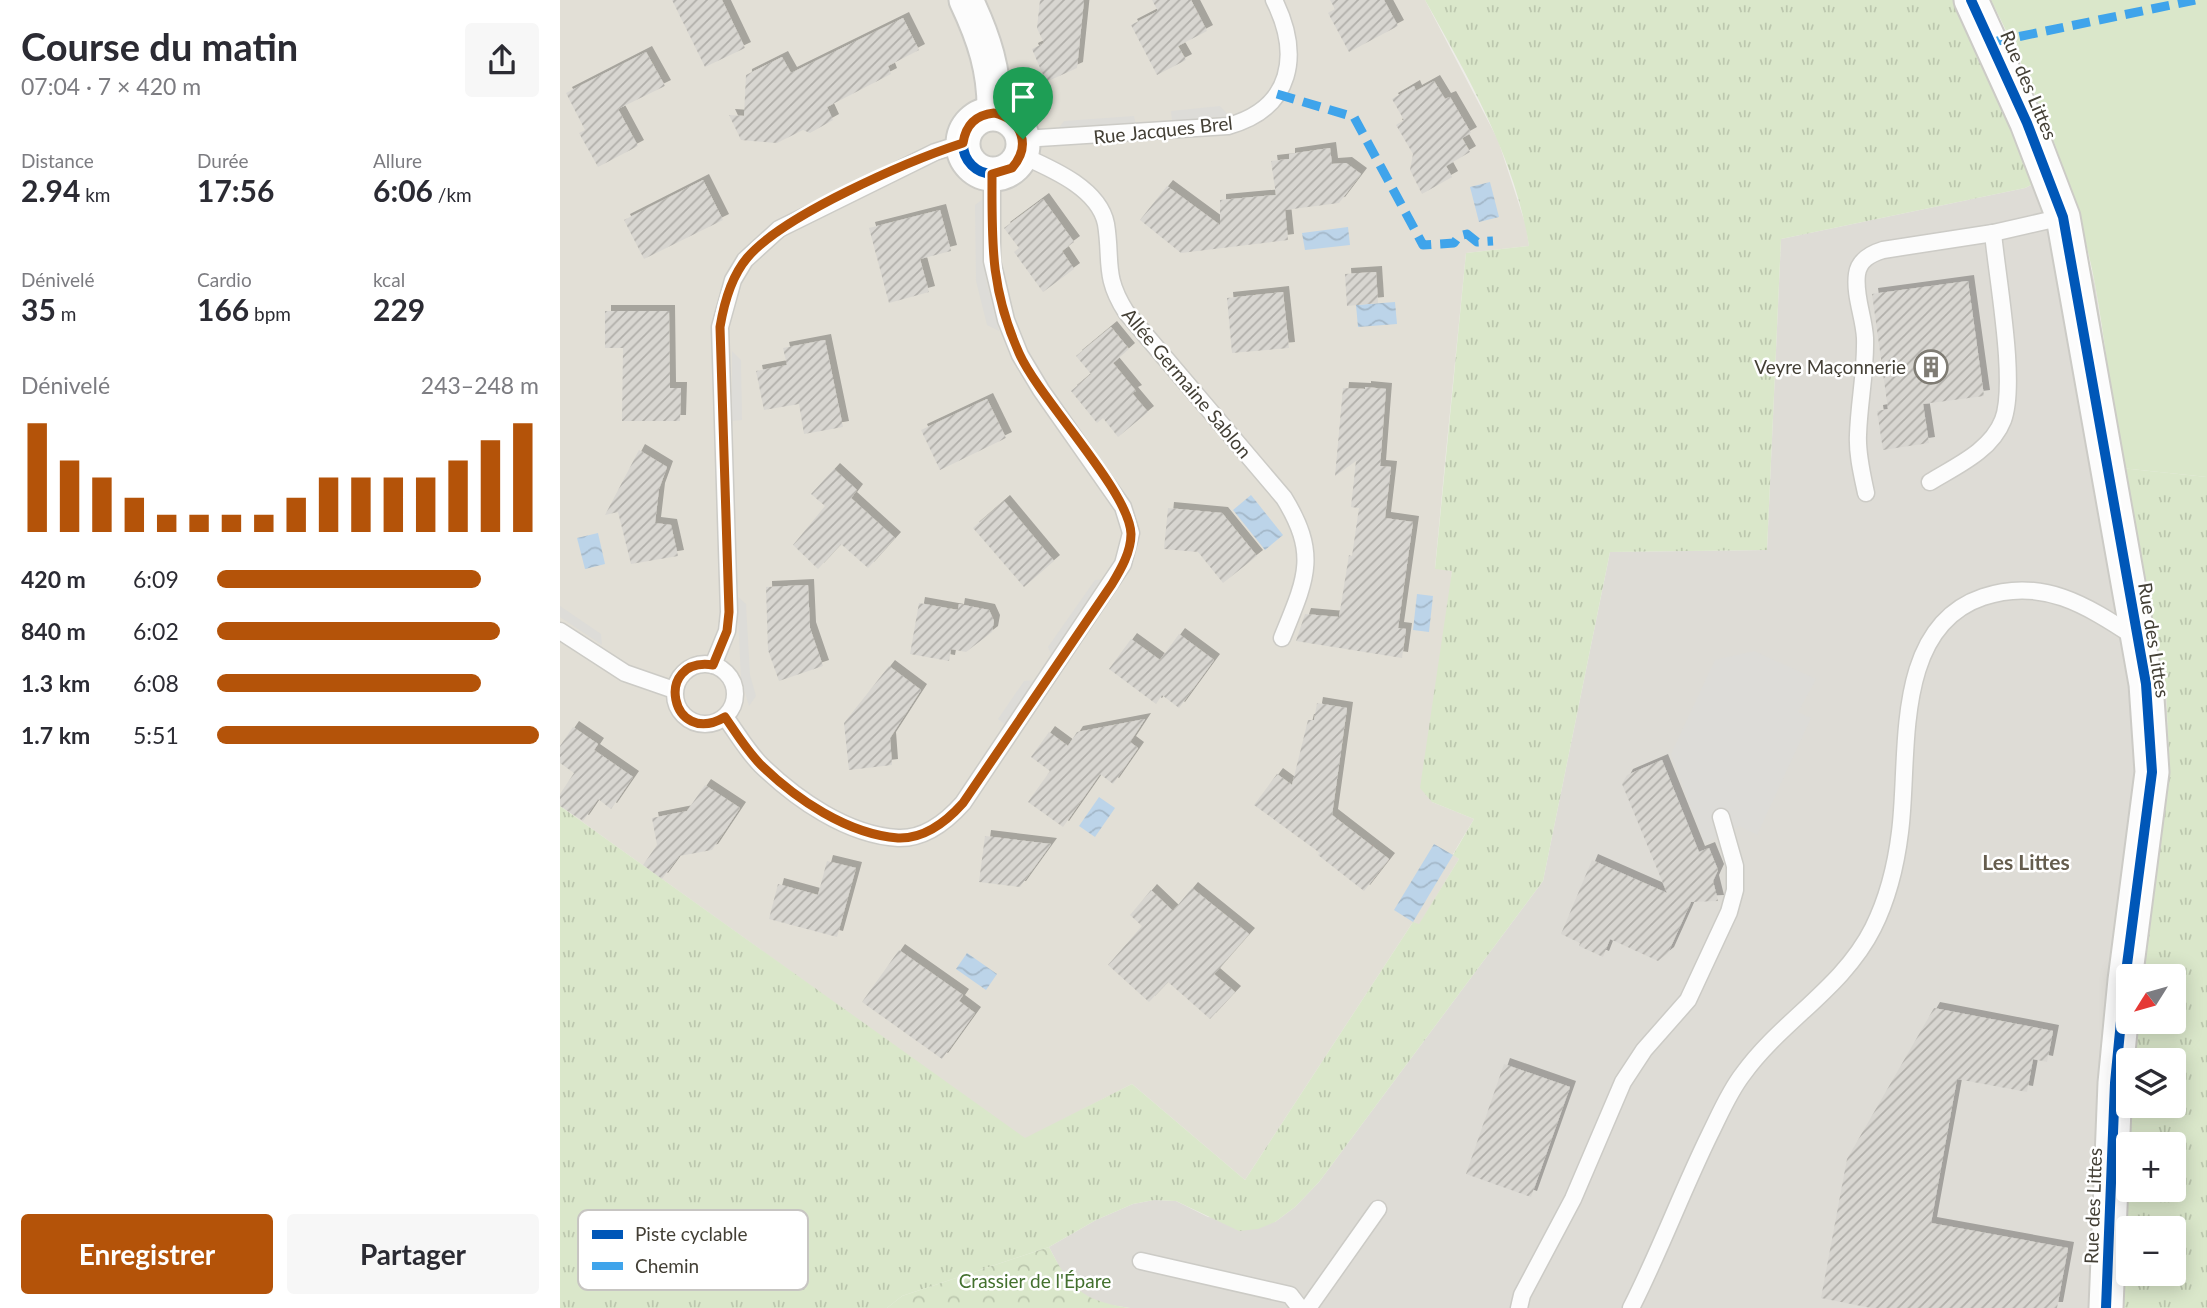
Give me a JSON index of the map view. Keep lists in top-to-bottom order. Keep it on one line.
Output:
{"streets":{"street":["Rue des Littes"],"lane":["Rue Jacques Brel","Allée Germaine Sablon"]},"crossings":[["Rue Jacques Brel","Allée Germaine Sablon"]],"districts":["Les Littes"],"parks":["Crassier de l'Épare"],"places":{"building":["Veyre Maçonnerie"]},"legend":["Piste cyclable","Chemin"],"north":"bottom left","page":{"heading":["Course du matin","07:04 · 7 × 420 m"],"stats":[["Distance","2.94 km"],["Durée","17:56"],["Allure","6:06 /km"],["Dénivelé","35 m"],["Cardio","166 bpm"],["kcal","229"]],"chart":["Dénivelé","243–248 m"],"list":[{"name":"420 m","note":"6:09"},{"name":"840 m","note":"6:02"},{"name":"1.3 km","note":"6:08"},{"name":"1.7 km","note":"5:51"}],"map_buttons":["+","−"],"buttons":["Enregistrer","Partager"]}}
